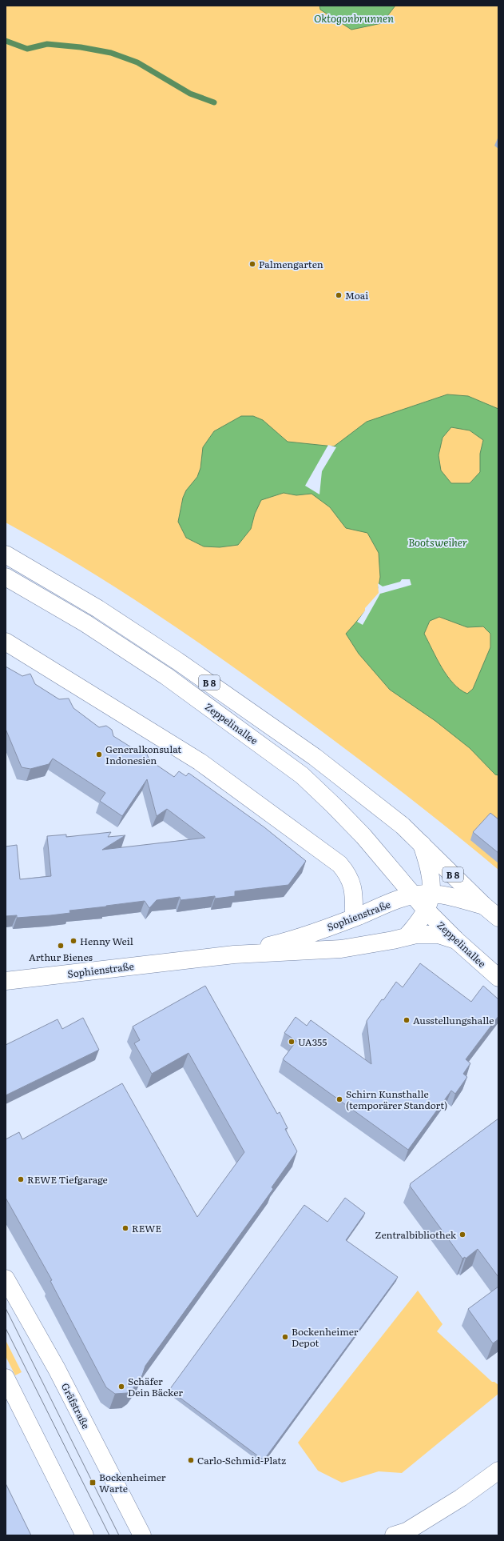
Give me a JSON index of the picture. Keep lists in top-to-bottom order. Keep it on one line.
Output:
{"streets":{"street":["B 8","Zeppelinallee","Sophienstraße","Gräfstraße"]},"crossings":[["Zeppelinallee","Sophienstraße"]],"water":["Oktogonbrunnen","Bootsweiher"],"places":{"other":["Palmengarten","Moai","Generalkonsulat Indonesien","Henny Weil","Arthur Bienes","Ausstellungshalle","UA355","Schirn Kunsthalle (temporärer Standort)","REWE Tiefgarage","REWE","Zentralbibliothek","Bockenheimer Depot","Schäfer Dein Bäcker","Carlo-Schmid-Platz"],"transit":["Bockenheimer Warte"]}}
